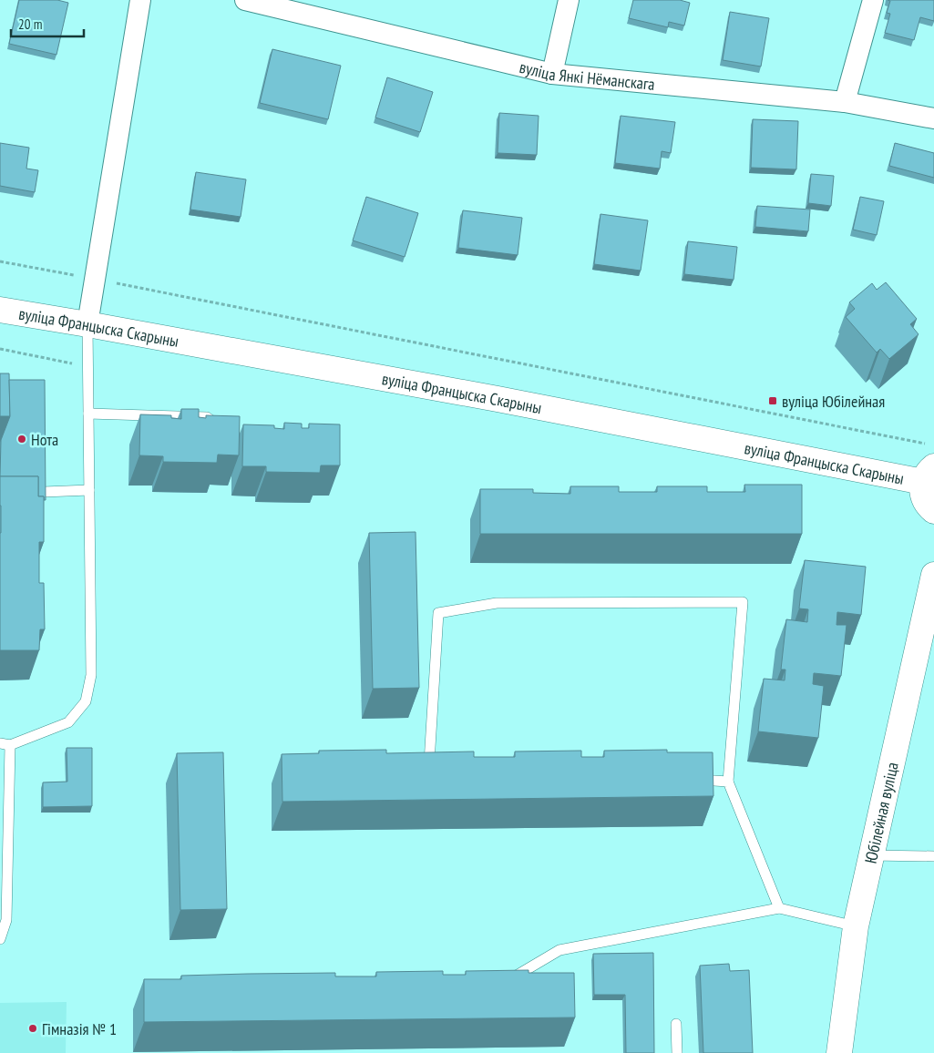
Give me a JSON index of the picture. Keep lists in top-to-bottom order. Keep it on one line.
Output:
{"streets":{"street":["вуліца Янкі Нёманскага","вуліца Францыска Скарыны","Юбілейная вуліца"]},"places":{"transit":["вуліца Юбілейная"],"other":["Нота","Гімназія № 1"]},"scale_bar":"20 m"}
